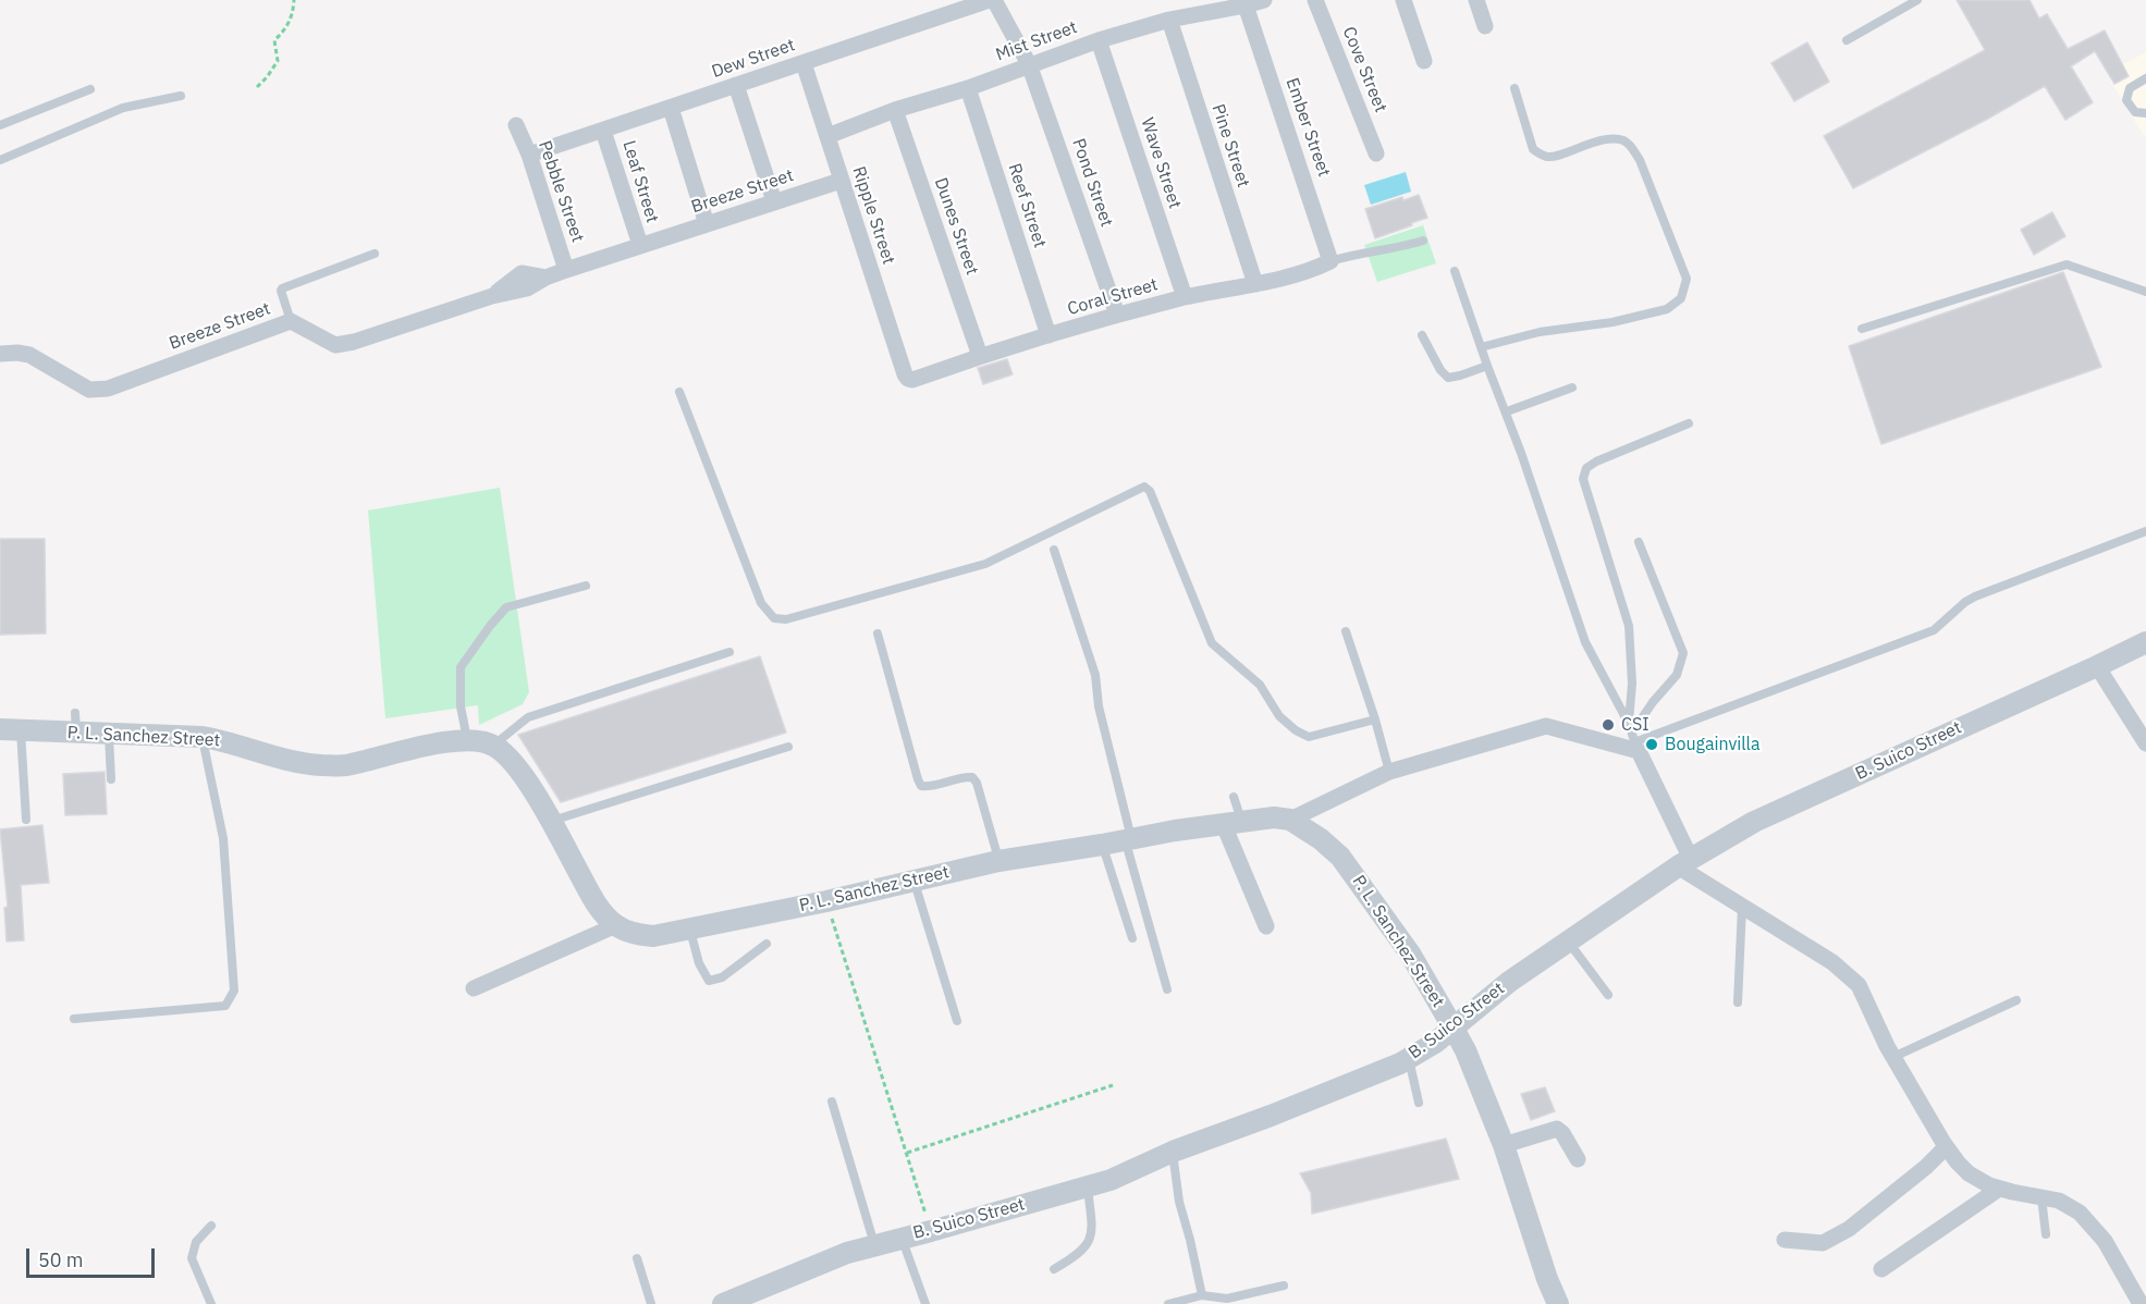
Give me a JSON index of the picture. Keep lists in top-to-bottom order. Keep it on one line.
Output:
{"streets":{"street":["Mist Street","Dew Street","Cove Street","Ember Street","Pine Street","Wave Street","Leaf Street","Pond Street","Pebble Street","Breeze Street","Reef Street","Ripple Street","Dunes Street","Coral Street","P. L. Sanchez Street","B. Suico Street"]},"crossings":[["Mist Street","Ember Street"],["Mist Street","Pine Street"],["Mist Street","Wave Street"],["Mist Street","Pond Street"],["Mist Street","Reef Street"],["Mist Street","Ripple Street"],["Mist Street","Dunes Street"],["Dew Street","Leaf Street"],["Dew Street","Pond Street"],["Dew Street","Pebble Street"],["Dew Street","Ripple Street"],["Ember Street","Coral Street"],["Pine Street","Coral Street"],["Wave Street","Coral Street"],["Leaf Street","Breeze Street"],["Pond Street","Coral Street"],["Pebble Street","Breeze Street"],["Breeze Street","Ripple Street"],["Reef Street","Coral Street"],["Ripple Street","Coral Street"],["Dunes Street","Coral Street"],["P. L. Sanchez Street","B. Suico Street"]],"places":["CSI","Bougainvilla"],"scale_bar":"50 m"}
